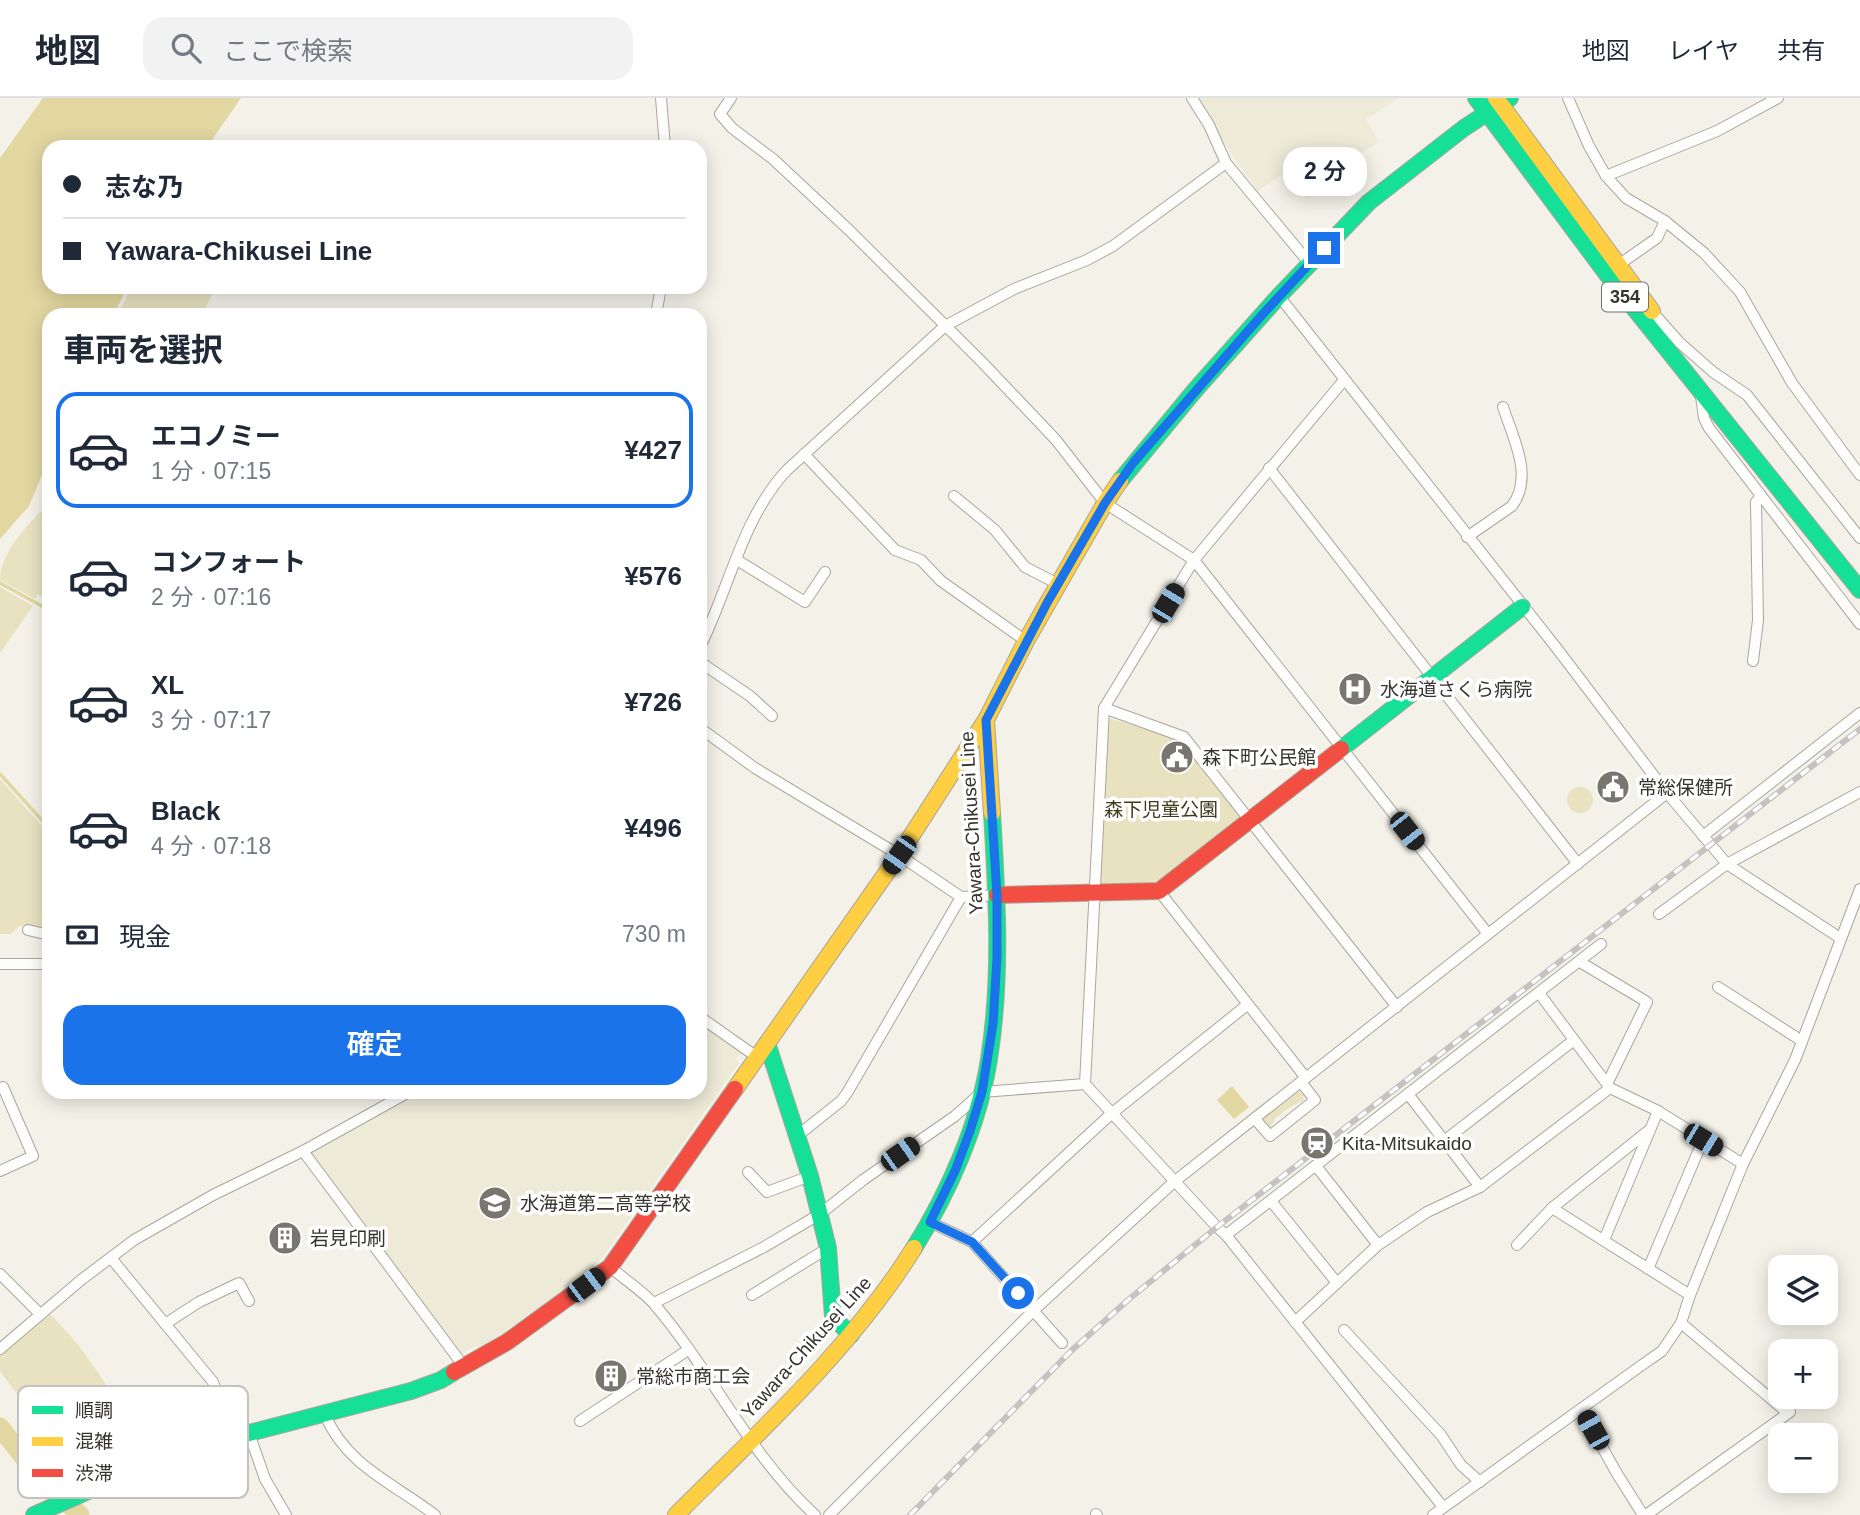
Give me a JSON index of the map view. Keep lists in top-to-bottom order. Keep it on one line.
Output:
{"streets":{"main road":["354","Yawara-Chikusei Line"]},"crossings":[["354","Yawara-Chikusei Line"]],"parks":["森下児童公園"],"places":{"hospital":["水海道さくら病院"],"public building":["森下町公民館","常総保健所"],"station":["Kita-Mitsukaido"],"school or university":["水海道第二高等学校"],"building":["岩見印刷","常総市商工会"]},"legend":["順調","混雑","渋滞"],"page":{"header":"地図","search":"ここで検索","nav":["地図","レイヤ","共有"],"banner":["志な乃","Yawara-Chikusei Line"],"bubble":"2 分","heading":"車両を選択","list":[{"name":"エコノミー","note":"1 分 · 07:15","value":"¥427"},{"name":"コンフォート","note":"2 分 · 07:16","value":"¥576"},{"name":"XL","note":"3 分 · 07:17","value":"¥726"},{"name":"Black","note":"4 分 · 07:18","value":"¥496"}],"pay":["現金","730 m"],"buttons":"確定","map_buttons":["+","−"]}}
